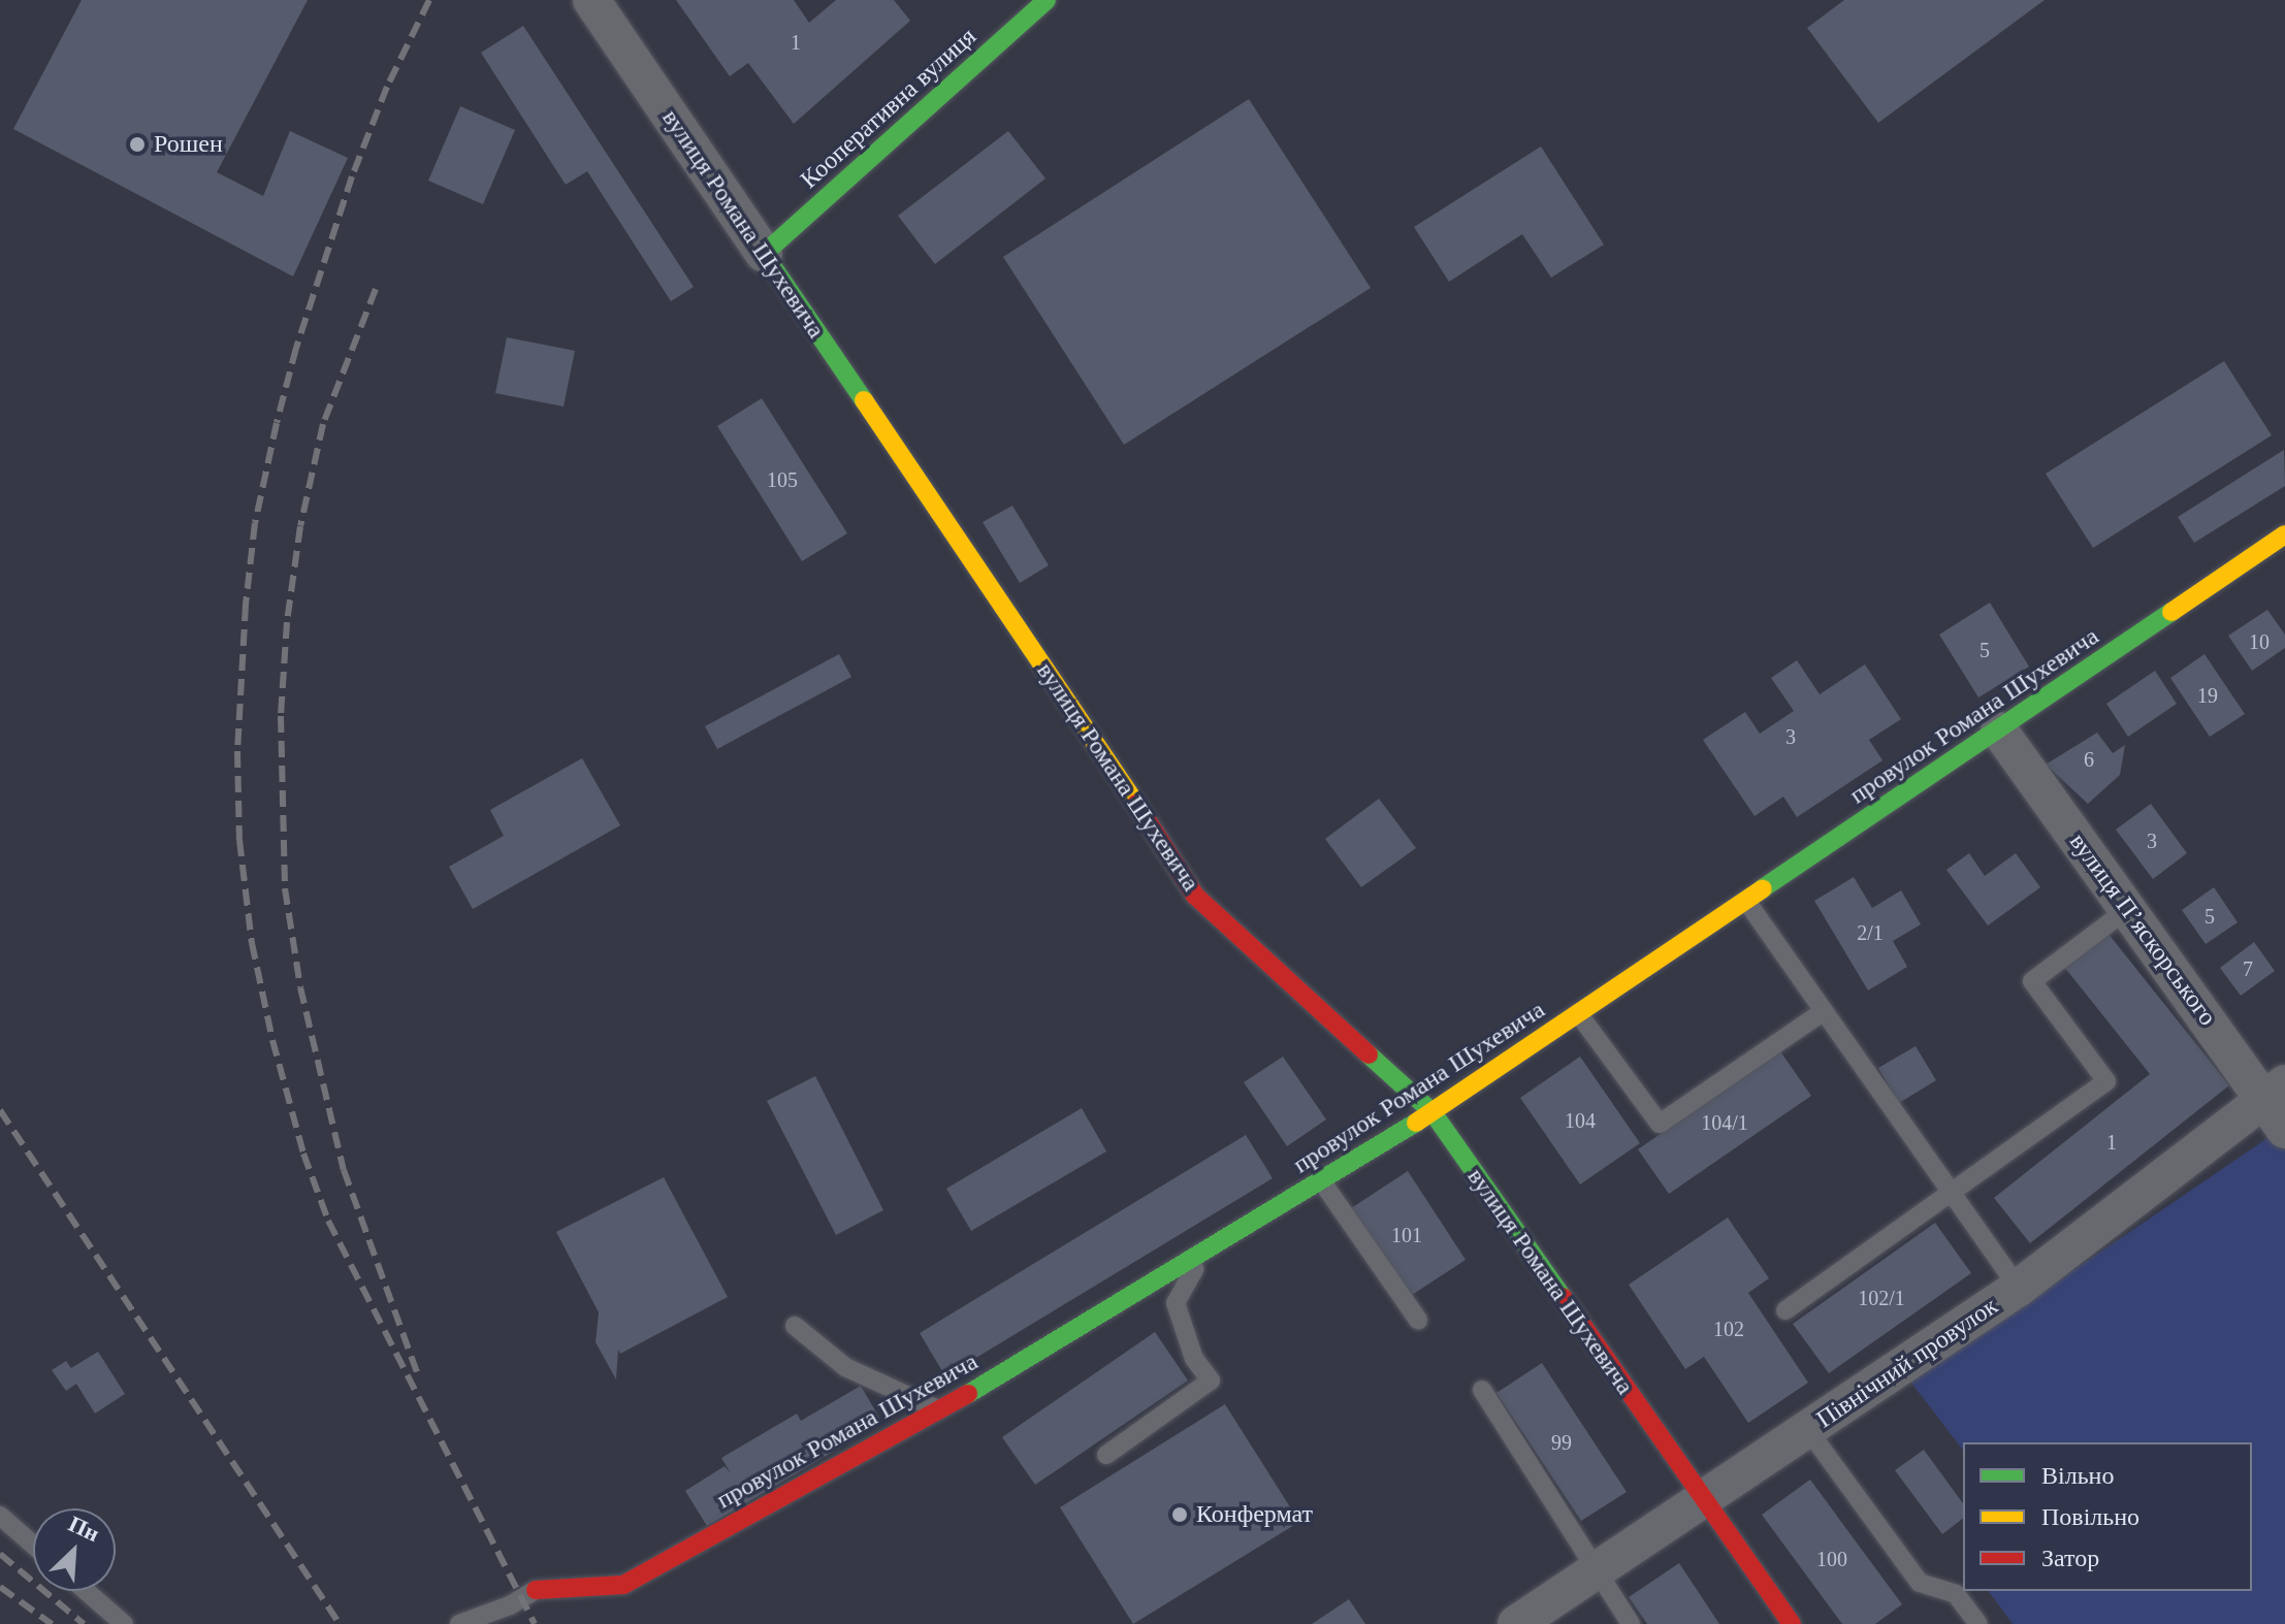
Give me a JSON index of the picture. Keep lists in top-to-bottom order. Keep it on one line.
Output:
{"streets":{"street":["Кооперативна вулиця","вулиця Романа Шухевича","провулок Романа Шухевича","вулиця Пʼяскорського","Північний провулок"]},"crossings":[["Кооперативна вулиця","вулиця Романа Шухевича"],["вулиця Романа Шухевича","провулок Романа Шухевича"],["вулиця Романа Шухевича","Північний провулок"],["провулок Романа Шухевича","вулиця Пʼяскорського"],["вулиця Пʼяскорського","Північний провулок"]],"places":["Рошен","Конфермат"],"house_numbers":["1","105","10","5","19","3","6","3","5","2/1","7","104","104/1","1","101","102/1","102","99","100"],"legend":["Вільно","Повільно","Затор"],"north":"top right"}
